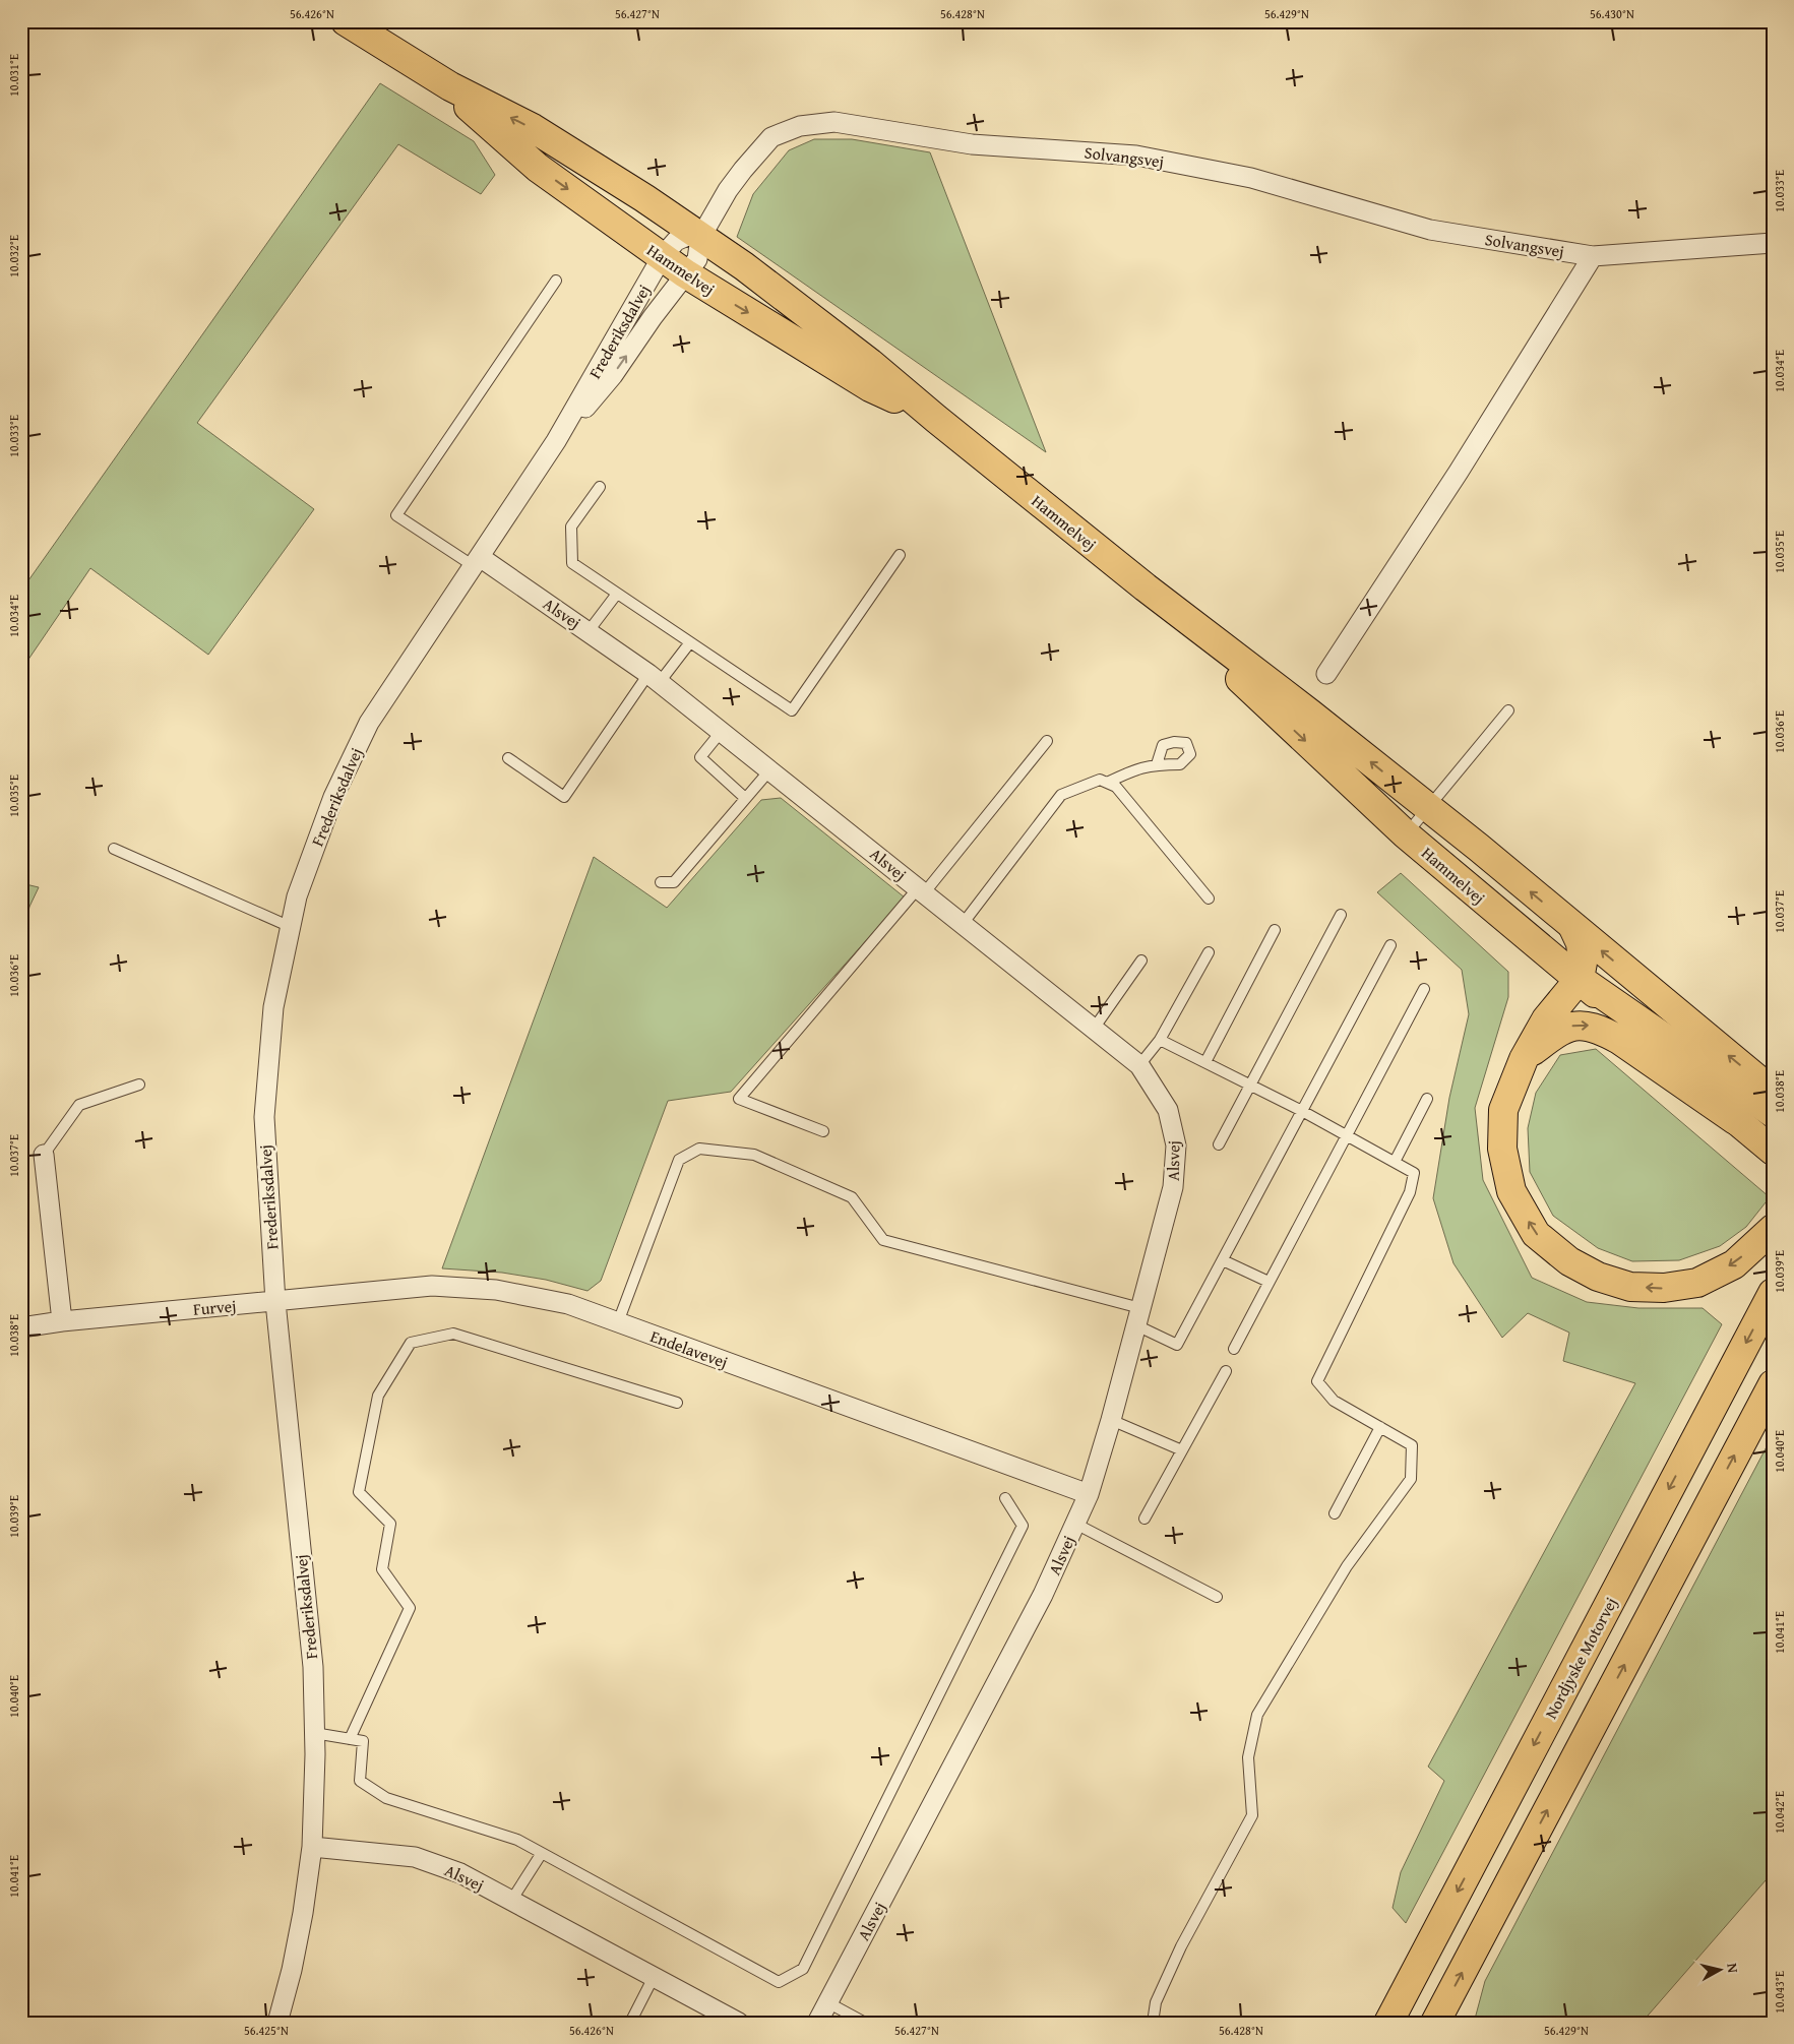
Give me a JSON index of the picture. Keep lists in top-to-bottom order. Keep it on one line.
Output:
{"streets":{"main road":["Hammelvej","Nordjyske Motorvej"],"street":["Solvangsvej","Frederiksdalvej","Alsvej","Furvej","Endelavevej"]},"crossings":[["Solvangsvej","Hammelvej"],["Solvangsvej","Frederiksdalvej"],["Hammelvej","Frederiksdalvej"],["Frederiksdalvej","Alsvej"],["Frederiksdalvej","Furvej"],["Frederiksdalvej","Endelavevej"],["Alsvej","Endelavevej"],["Furvej","Endelavevej"]],"north":"right","coordinates":["56.426°N","56.427°N","56.428°N","56.429°N","56.430°N","10.031°E","10.033°E","10.032°E","10.034°E","10.035°E","10.036°E","10.037°E","10.038°E","10.039°E","10.040°E","10.041°E","10.042°E","10.043°E","56.425°N"]}
